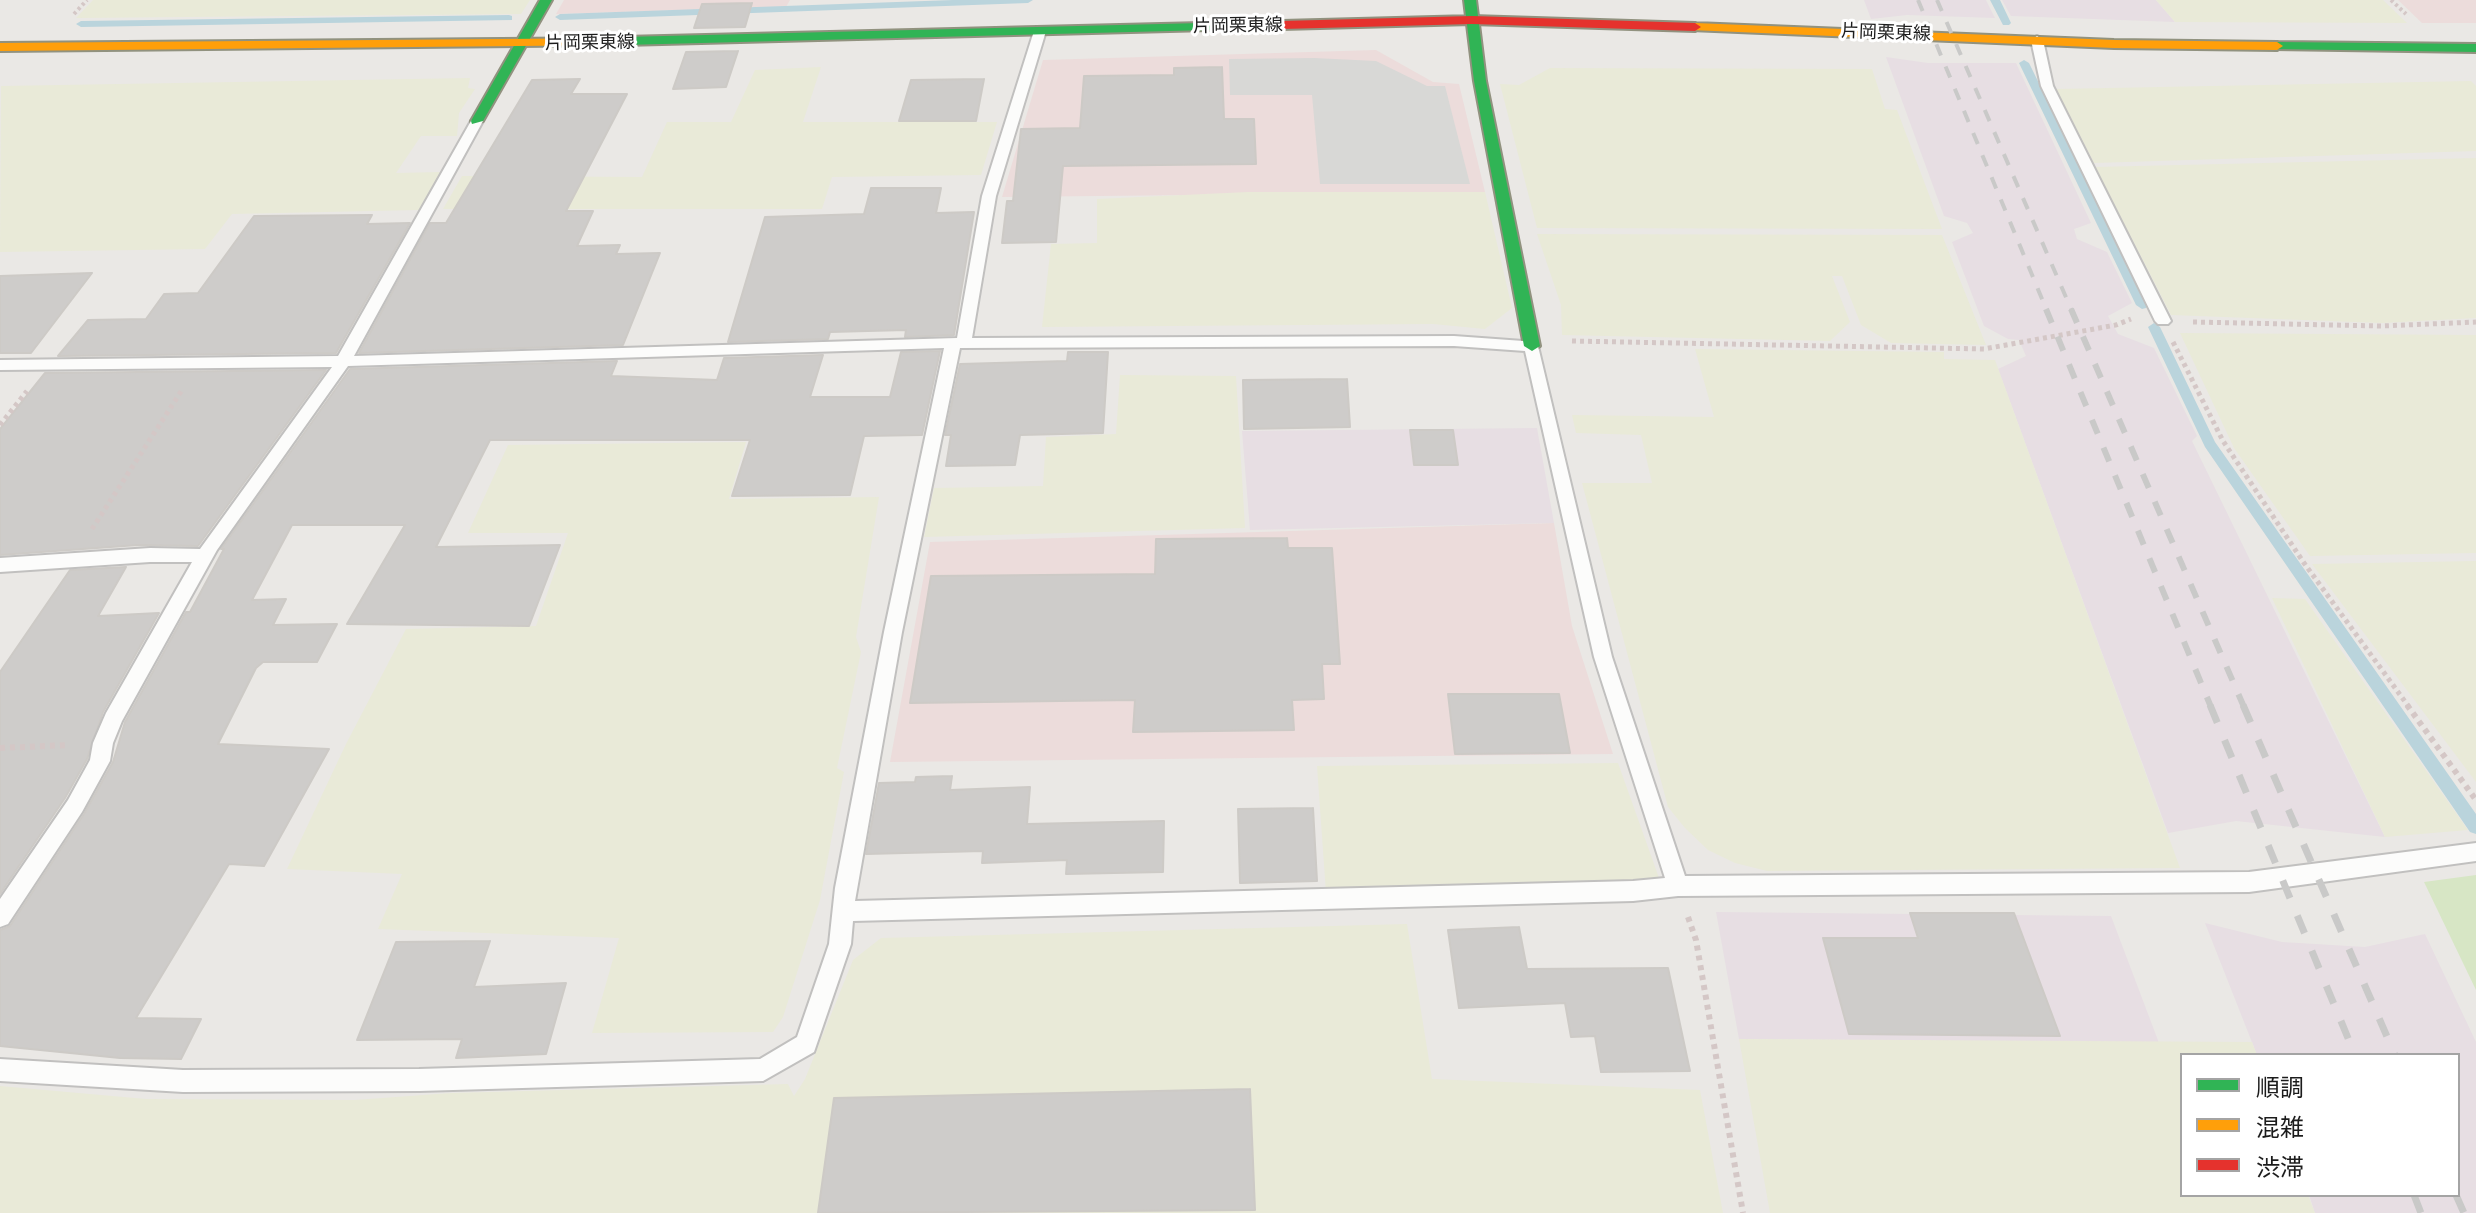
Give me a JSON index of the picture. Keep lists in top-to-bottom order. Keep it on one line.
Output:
{"streets":{"main road":["片岡栗東線"]},"legend":["順調","混雑","渋滞"]}
